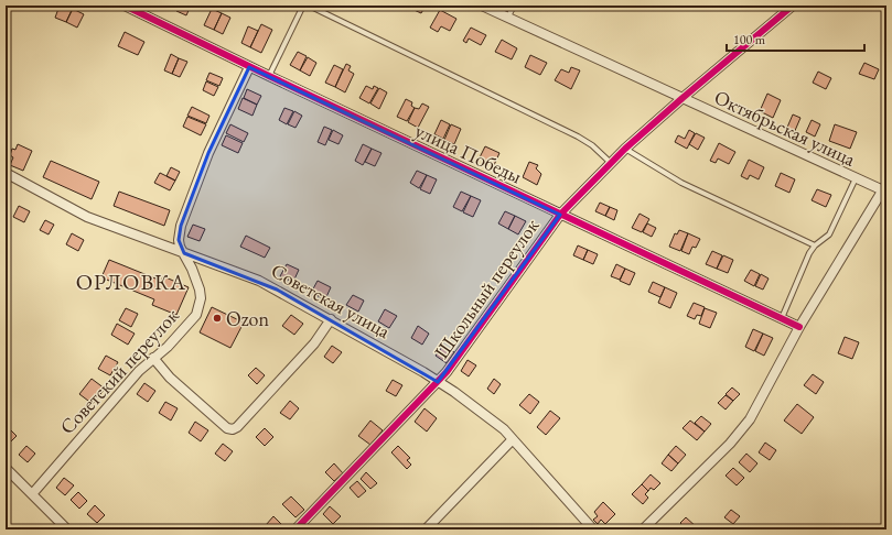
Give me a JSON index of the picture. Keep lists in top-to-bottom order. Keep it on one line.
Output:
{"streets":{"street":["Октябрьская улица","улица Победы","Школьный переулок","Советская улица","Советский переулок"]},"crossings":[["Октябрьская улица","Школьный переулок"],["улица Победы","Школьный переулок"],["улица Победы","Советский переулок"],["Школьный переулок","Советская улица"],["Советская улица","Советский переулок"]],"districts":["ОРЛОВКА"],"places":["Ozon"],"scale_bar":"100 m"}
